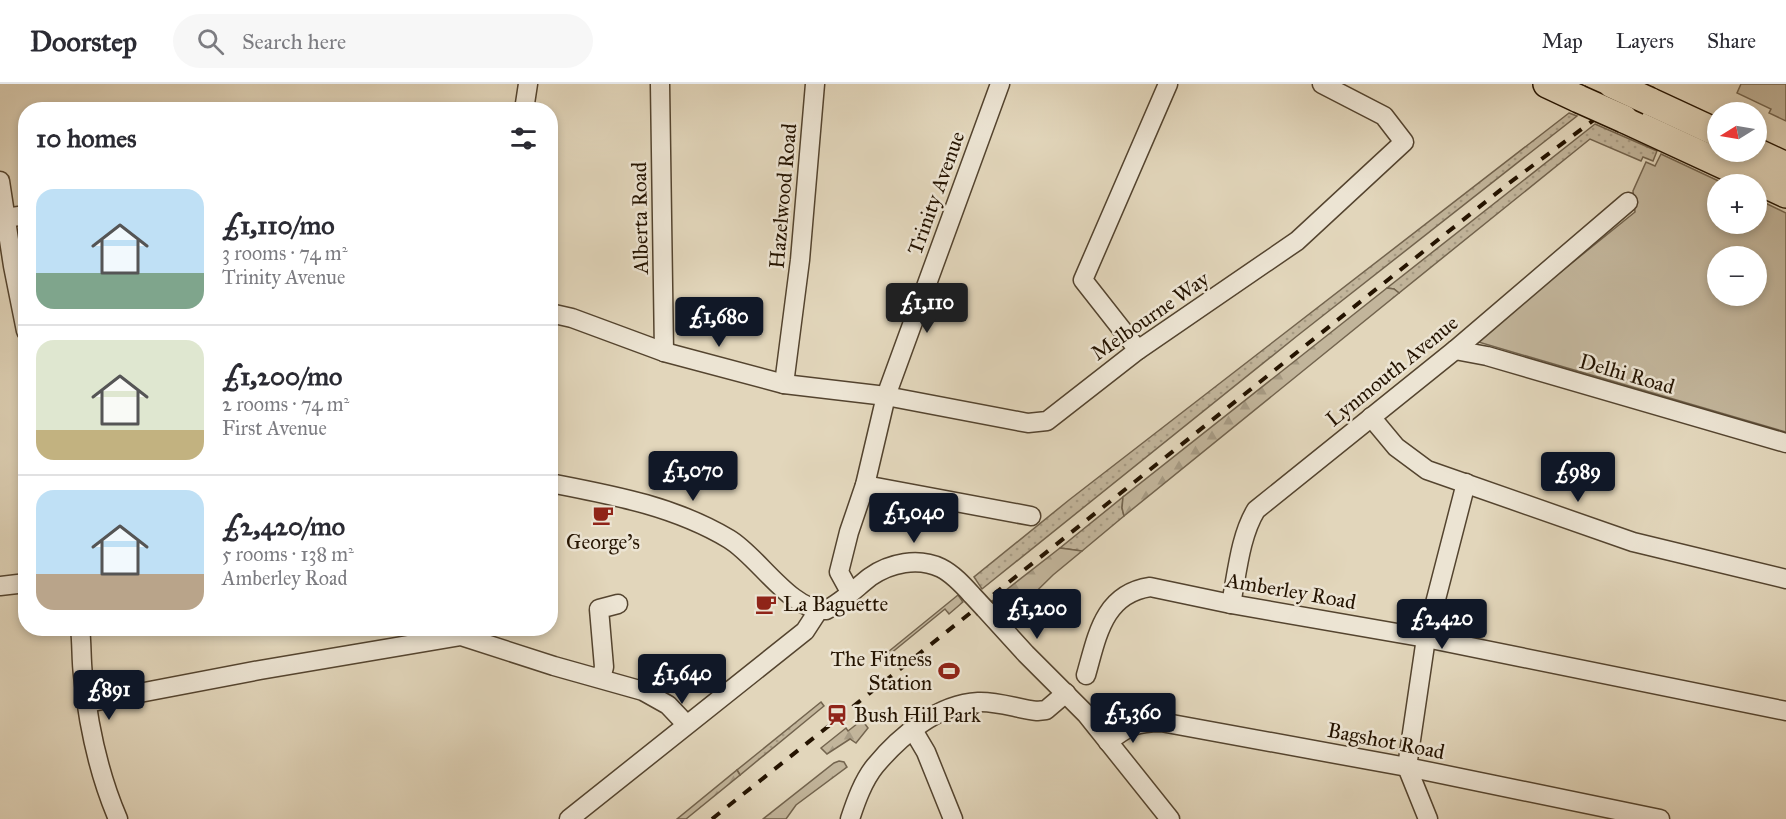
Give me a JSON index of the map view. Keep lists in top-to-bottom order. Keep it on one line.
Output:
{"streets":{"street":["Trinity Avenue","Hazelwood Road","Alberta Road","Melbourne Way","Lynmouth Avenue","Delhi Road","Amberley Road","Bagshot Road"]},"crossings":[["Trinity Avenue","Melbourne Way"],["Hazelwood Road","Melbourne Way"],["Alberta Road","Melbourne Way"],["Lynmouth Avenue","Delhi Road"],["Lynmouth Avenue","Amberley Road"]],"places":{"cafe":["George's","La Baguette"],"sports":["The Fitness Station"],"station":["Bush Hill Park"]},"north":"left","page":{"header":"Doorstep","search":"Search here","nav":["Map","Layers","Share"],"map_buttons":["+","−"],"heading":"10 homes","list":[{"name":"£1,110/mo","note":"3 rooms · 74 m² · Trinity Avenue"},{"name":"£1,200/mo","note":"2 rooms · 74 m² · First Avenue"},{"name":"£2,420/mo","note":"5 rooms · 138 m² · Amberley Road"}],"price":["£1,110","£1,680","£1,070","£989","£1,040","£1,200","£2,420","£1,640","£891","£1,360"]}}
